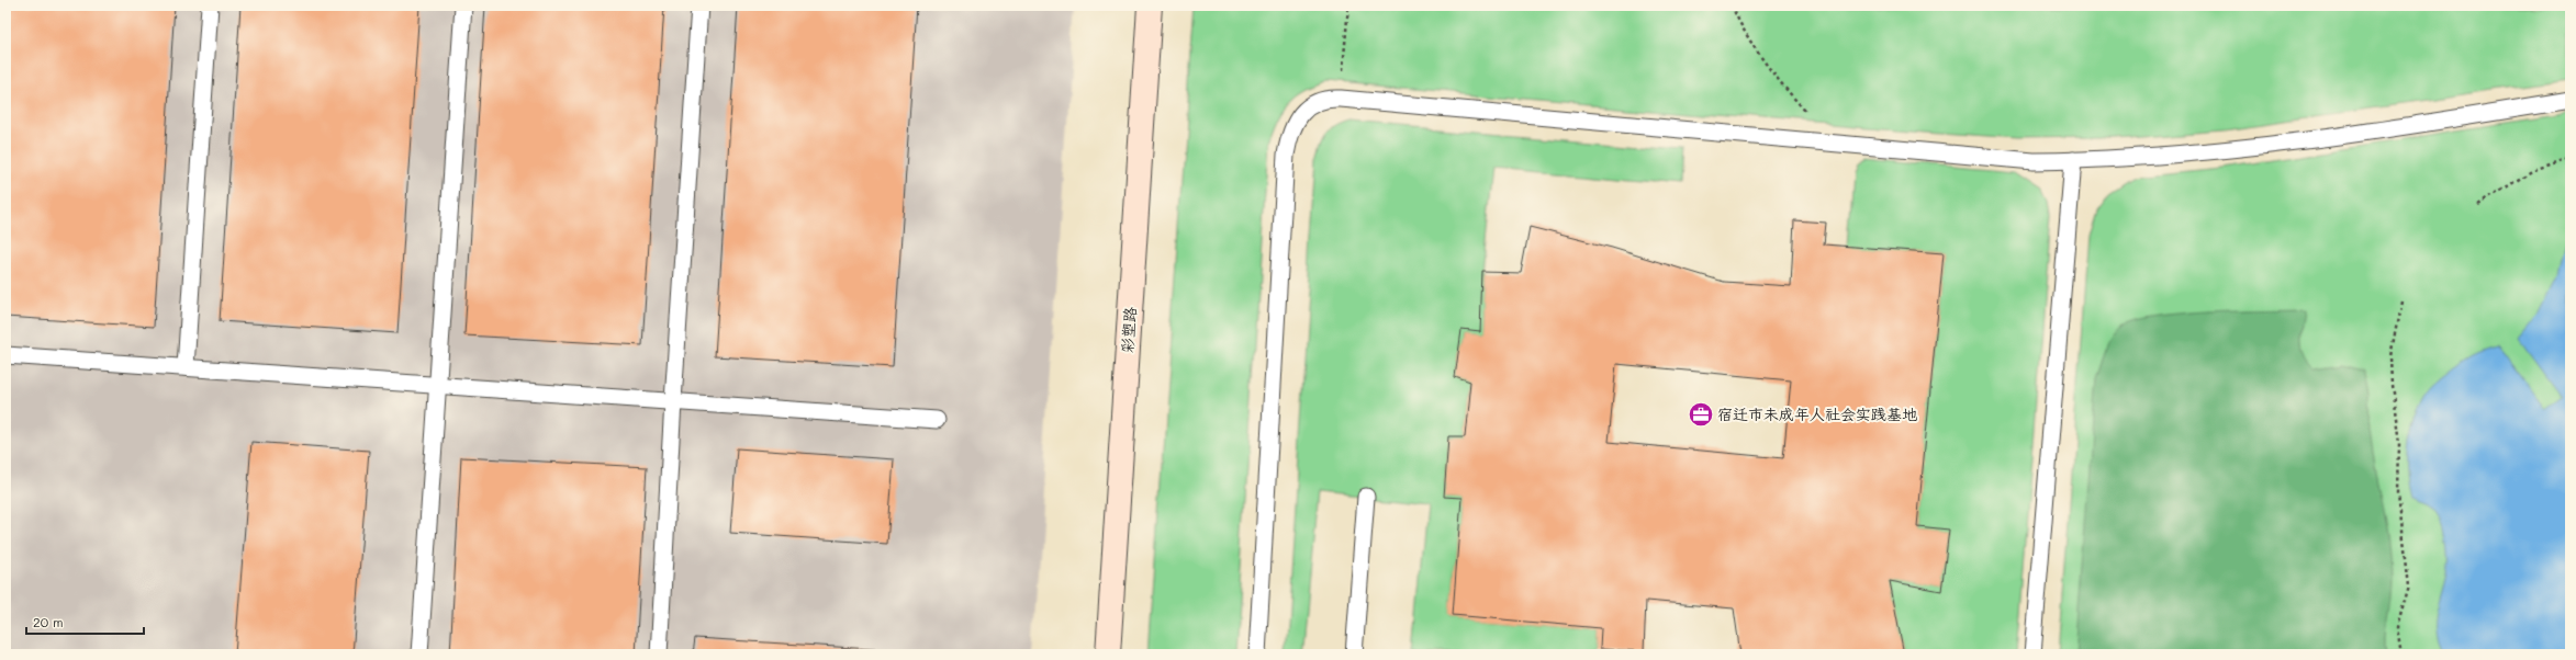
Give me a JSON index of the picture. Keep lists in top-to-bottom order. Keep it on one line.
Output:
{"streets":{"street":["彩塑路"]},"places":{"office":["宿迁市未成年人社会实践基地"]},"scale_bar":"20 m"}
